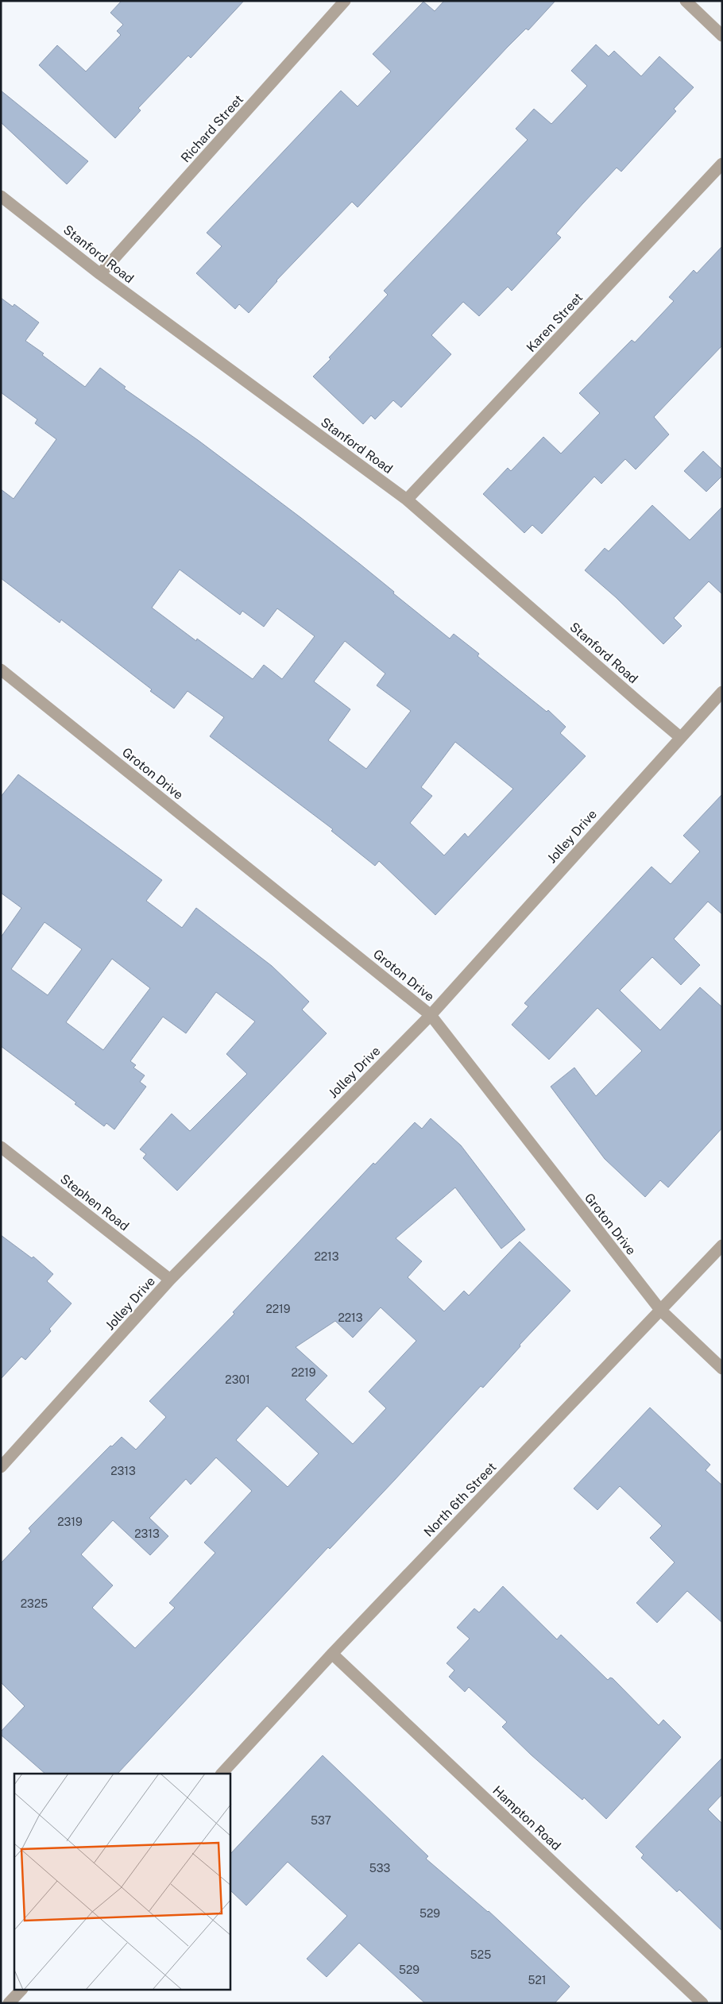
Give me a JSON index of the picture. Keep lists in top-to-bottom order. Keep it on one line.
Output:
{"streets":{"street":["Richard Street","Stanford Road","Karen Street","Groton Drive","Jolley Drive","Stephen Road","North 6th Street","Hampton Road"]},"crossings":[["Richard Street","Stanford Road"],["Stanford Road","Karen Street"],["Stanford Road","Jolley Drive"],["Groton Drive","Jolley Drive"],["Groton Drive","North 6th Street"],["Jolley Drive","Stephen Road"],["North 6th Street","Hampton Road"]],"house_numbers":["2213","2219","2213","2219","2301","2313","2319","2313","2325","537","533","529","525","529","521"]}
